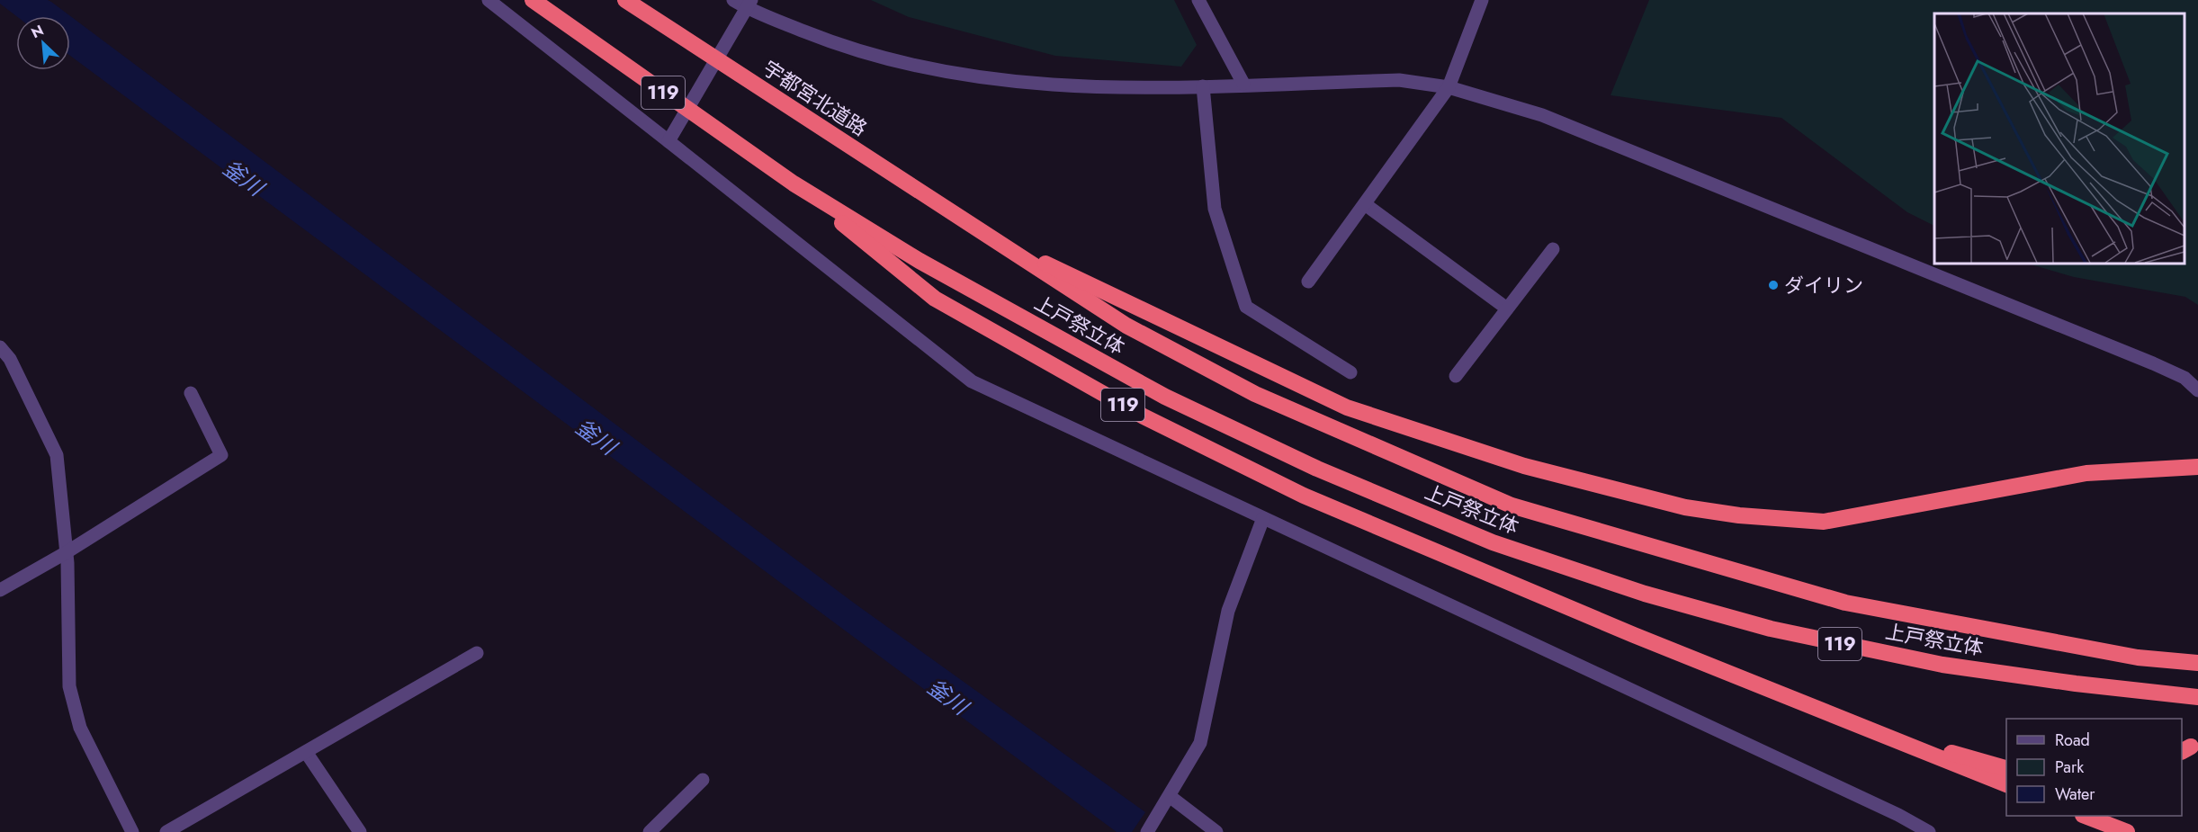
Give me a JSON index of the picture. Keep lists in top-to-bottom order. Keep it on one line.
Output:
{"streets":{"highway":["119","宇都宮北道路","上戸祭立体"]},"crossings":[["119","宇都宮北道路"],["119","上戸祭立体"],["宇都宮北道路","上戸祭立体"]],"water":["釜川"],"places":["ダイリン"],"legend":["Road","Park","Water"],"north":"top left"}
